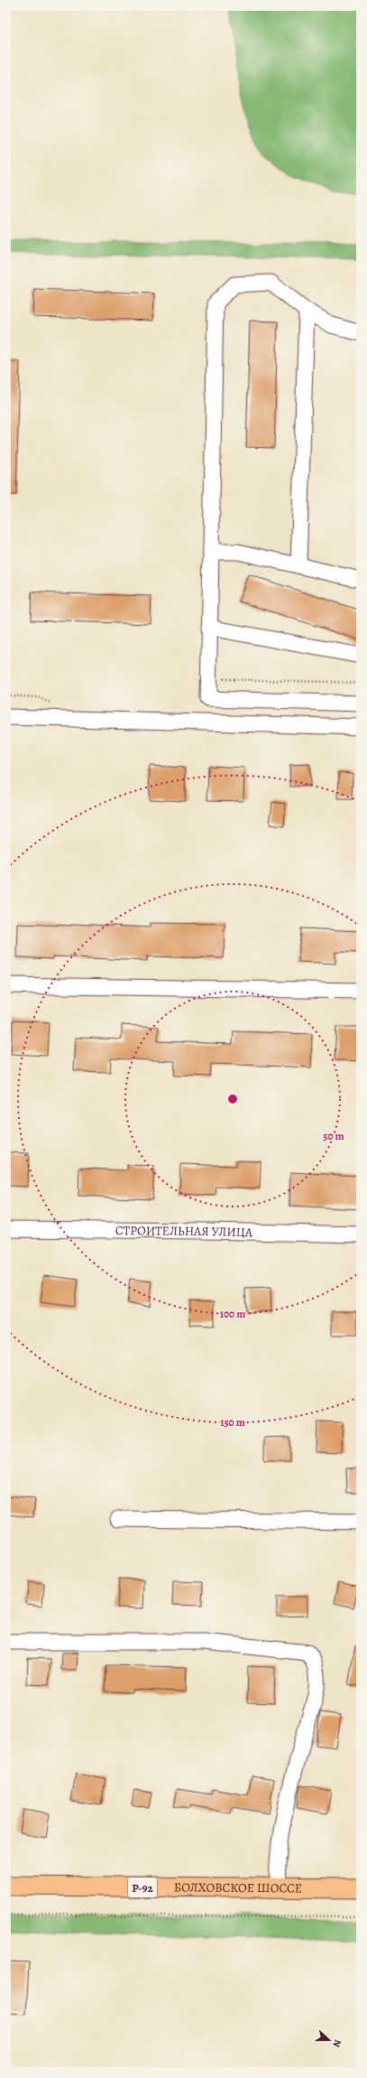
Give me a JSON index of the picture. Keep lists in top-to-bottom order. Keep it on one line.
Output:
{"streets":{"main road":["Р-92","БОЛХОВСКОЕ ШОССЕ"],"street":["СТРОИТЕЛЬНАЯ УЛИЦА"]},"north":"right","rings":["50 m","100 m","150 m"]}
